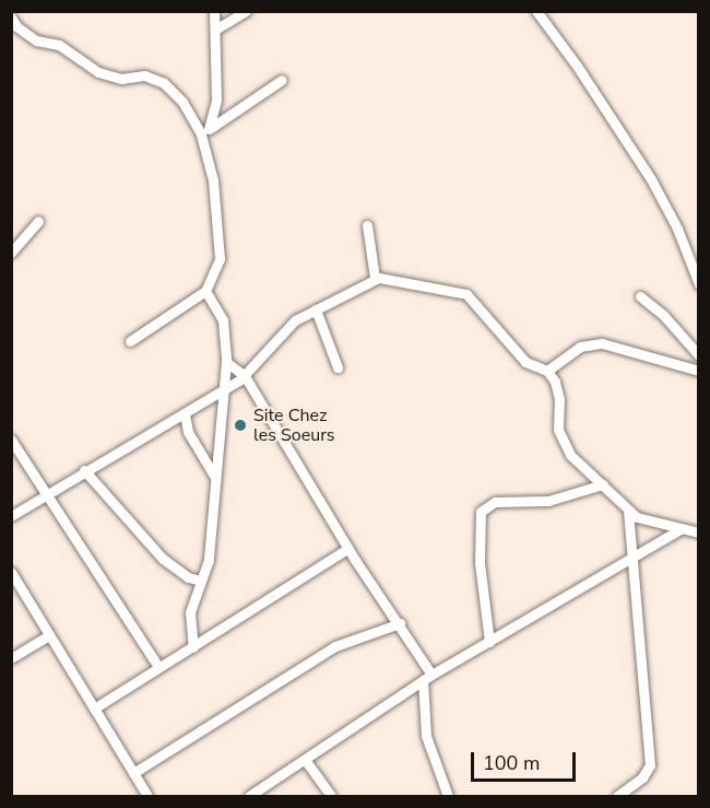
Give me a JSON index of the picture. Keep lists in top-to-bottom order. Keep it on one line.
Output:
{"places":["Site Chez les Soeurs"],"scale_bar":"100 m"}
